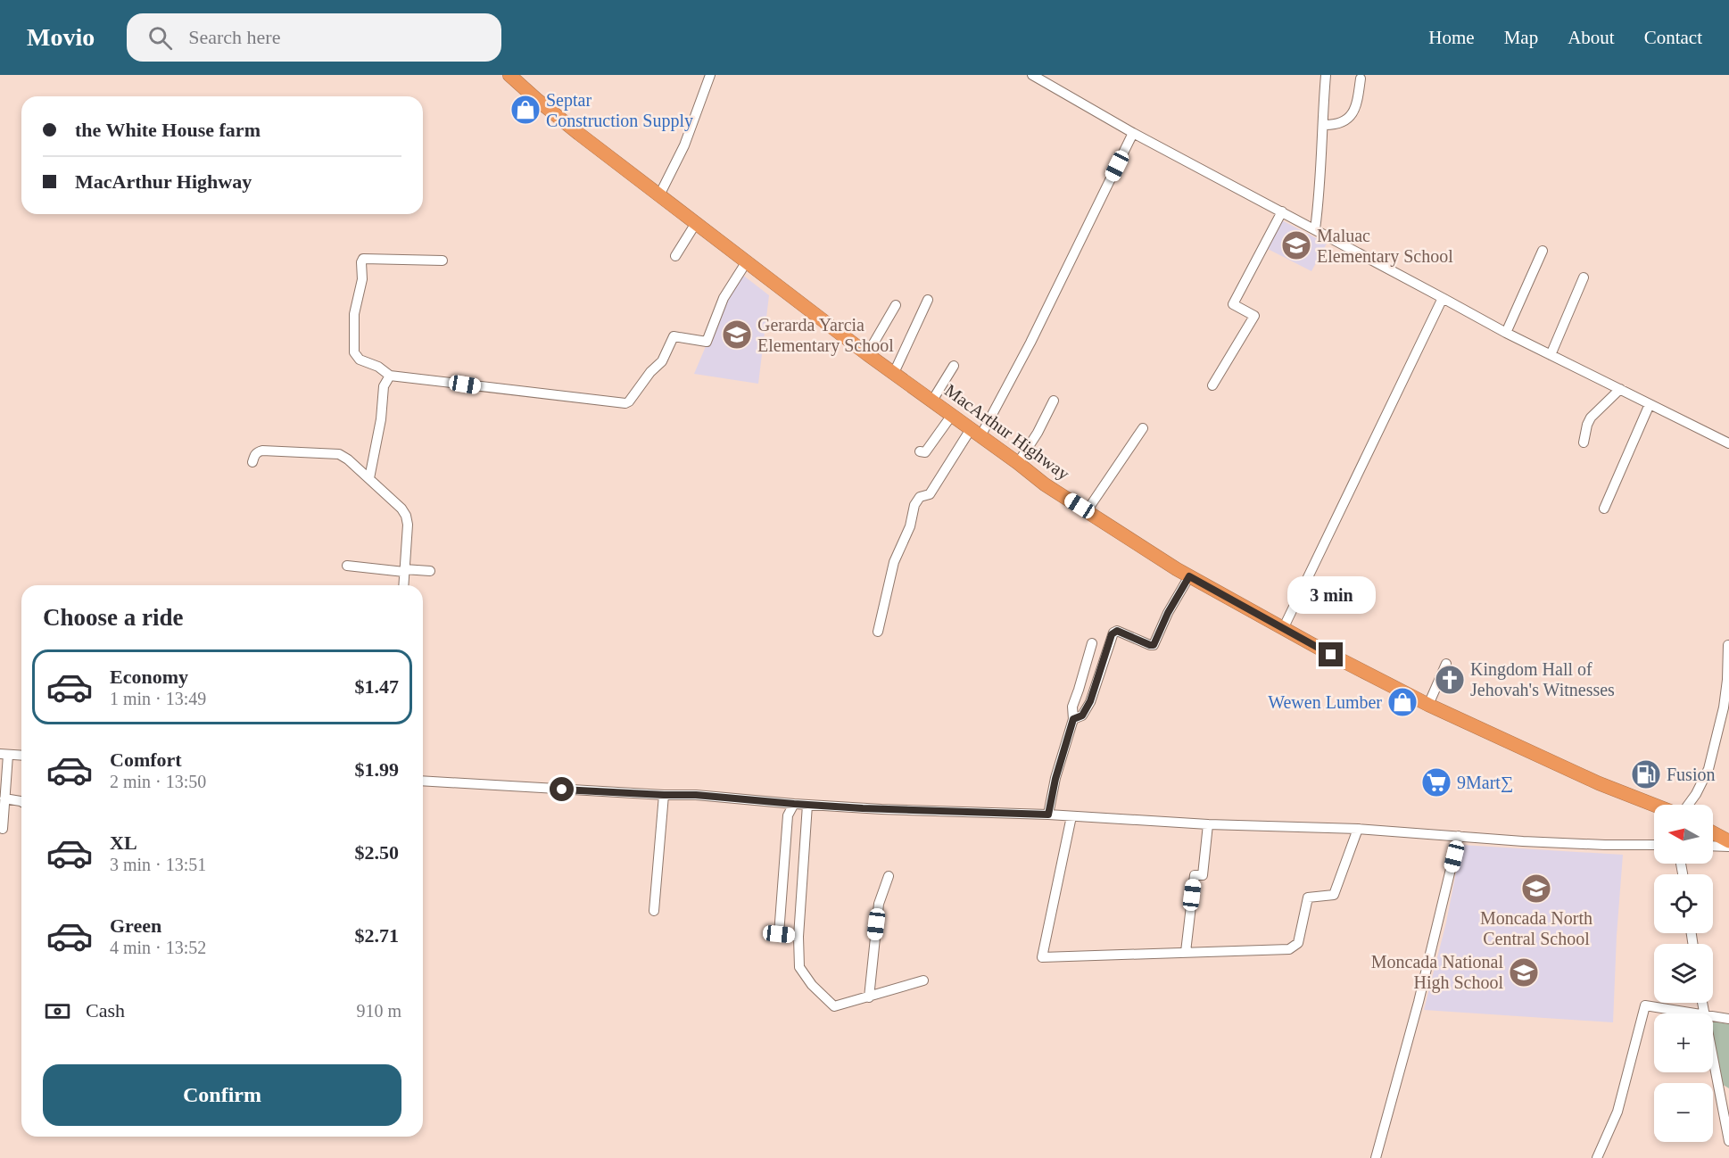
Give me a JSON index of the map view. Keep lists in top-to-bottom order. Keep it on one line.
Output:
{"streets":{"highway":["MacArthur Highway"]},"places":{"shop":["Septar Construction Supply","Wewen Lumber"],"school or university":["Maluac Elementary School","Gerarda Yarcia Elementary School","Moncada North Central School","Moncada National High School"],"church":["Kingdom Hall of Jehovah's Witnesses"],"fuel station":["Fusion"],"supermarket":["9Mart∑"]},"north":"left","page":{"header":"Movio","search":"Search here","nav":["Home","Map","About","Contact"],"banner":["the White House farm","MacArthur Highway"],"bubble":"3 min","heading":"Choose a ride","list":[{"name":"Economy","note":"1 min · 13:49","value":"$1.47"},{"name":"Comfort","note":"2 min · 13:50","value":"$1.99"},{"name":"XL","note":"3 min · 13:51","value":"$2.50"},{"name":"Green","note":"4 min · 13:52","value":"$2.71"}],"map_buttons":["+","−"],"pay":["Cash","910 m"],"buttons":"Confirm"}}
